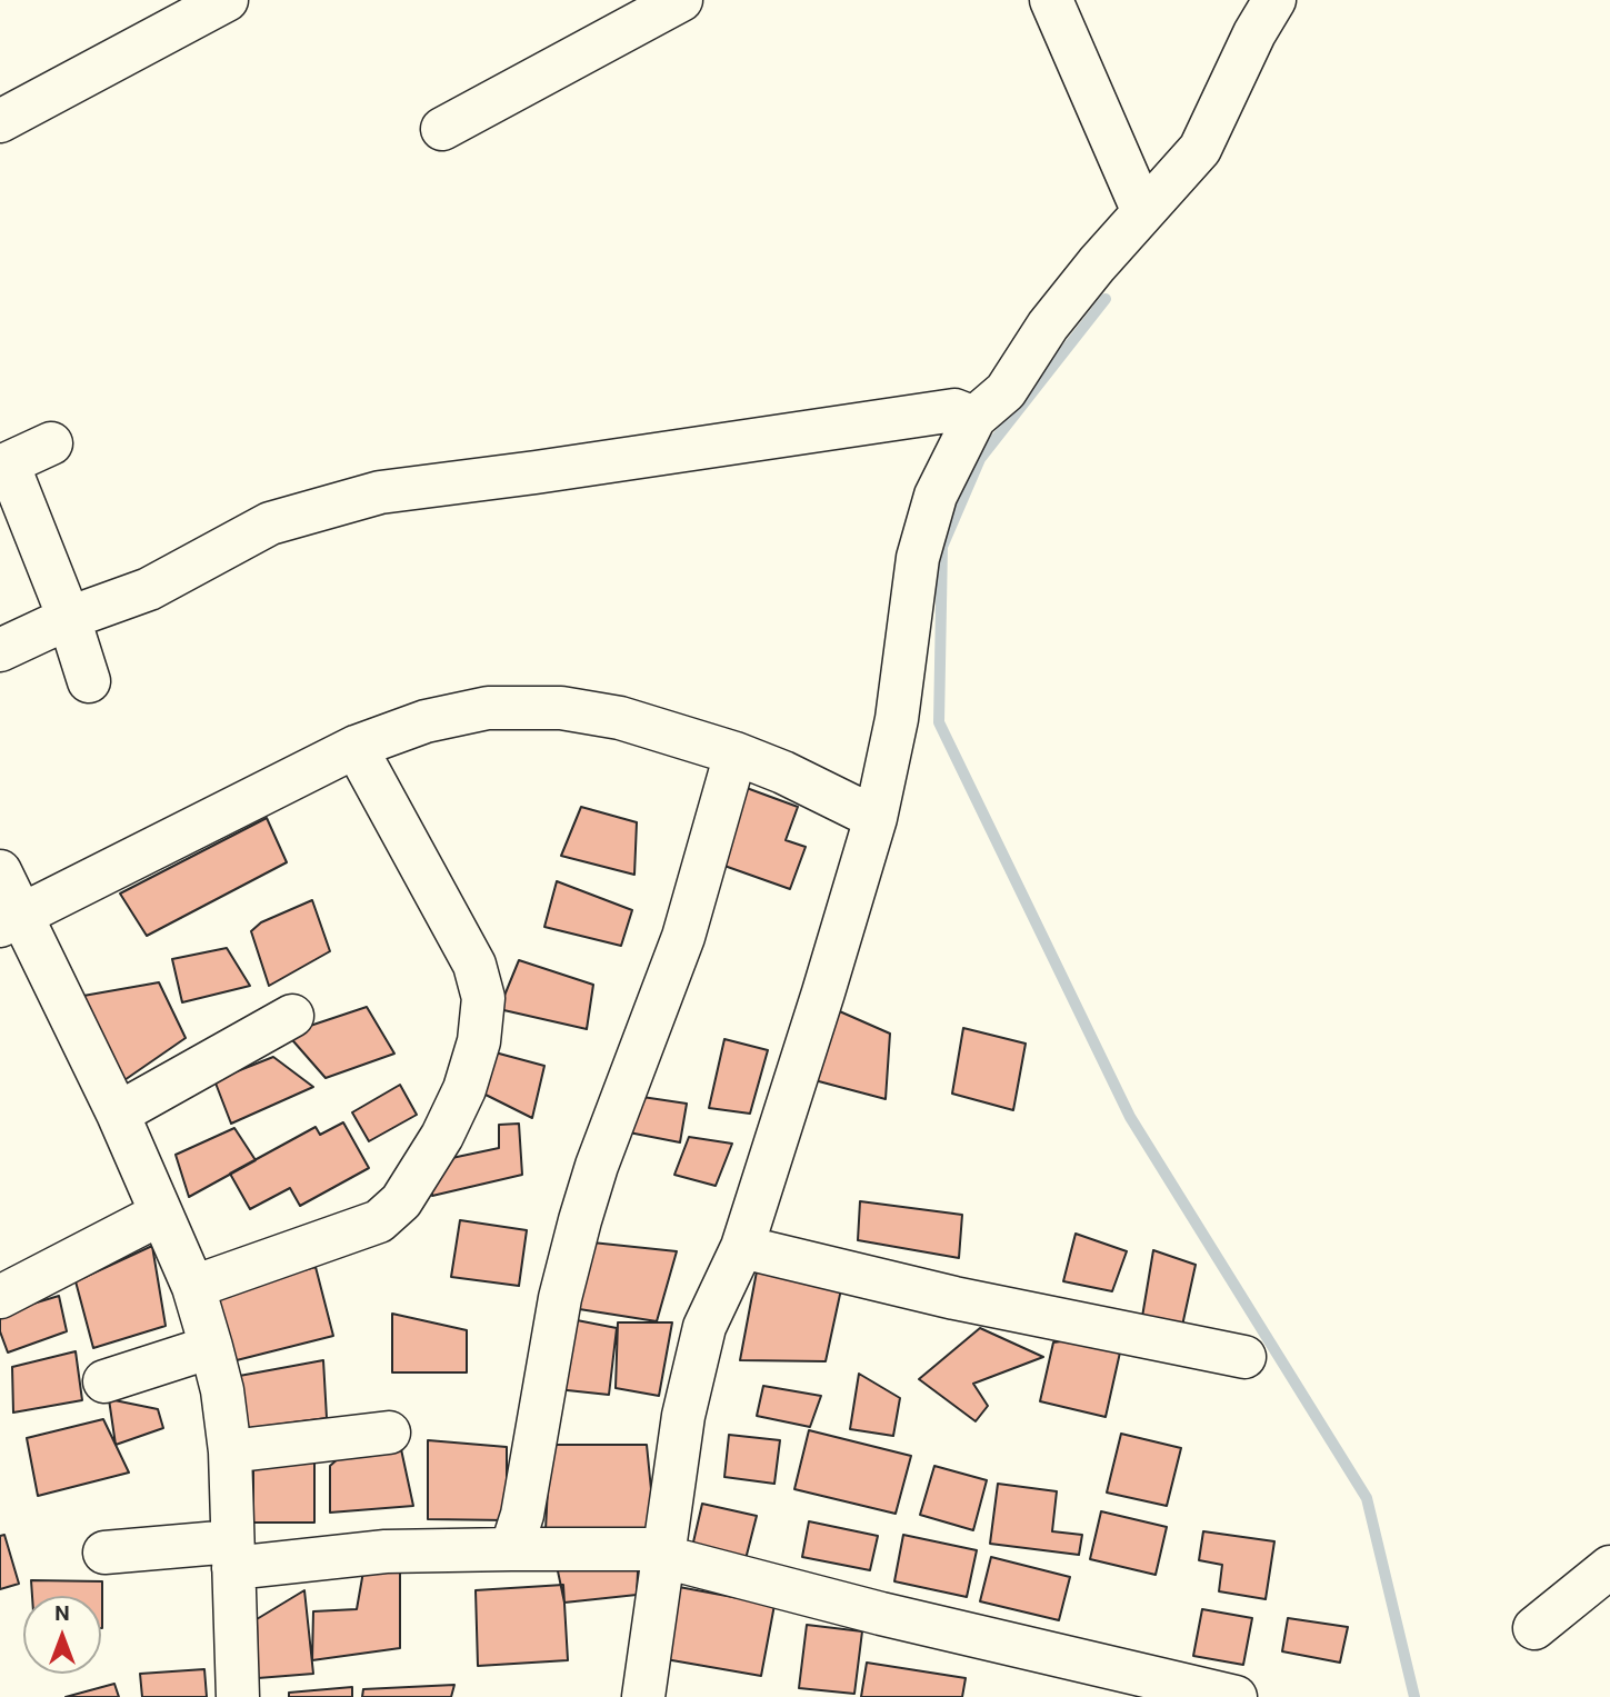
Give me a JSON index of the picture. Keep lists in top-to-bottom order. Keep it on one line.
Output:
{"north":"top"}
